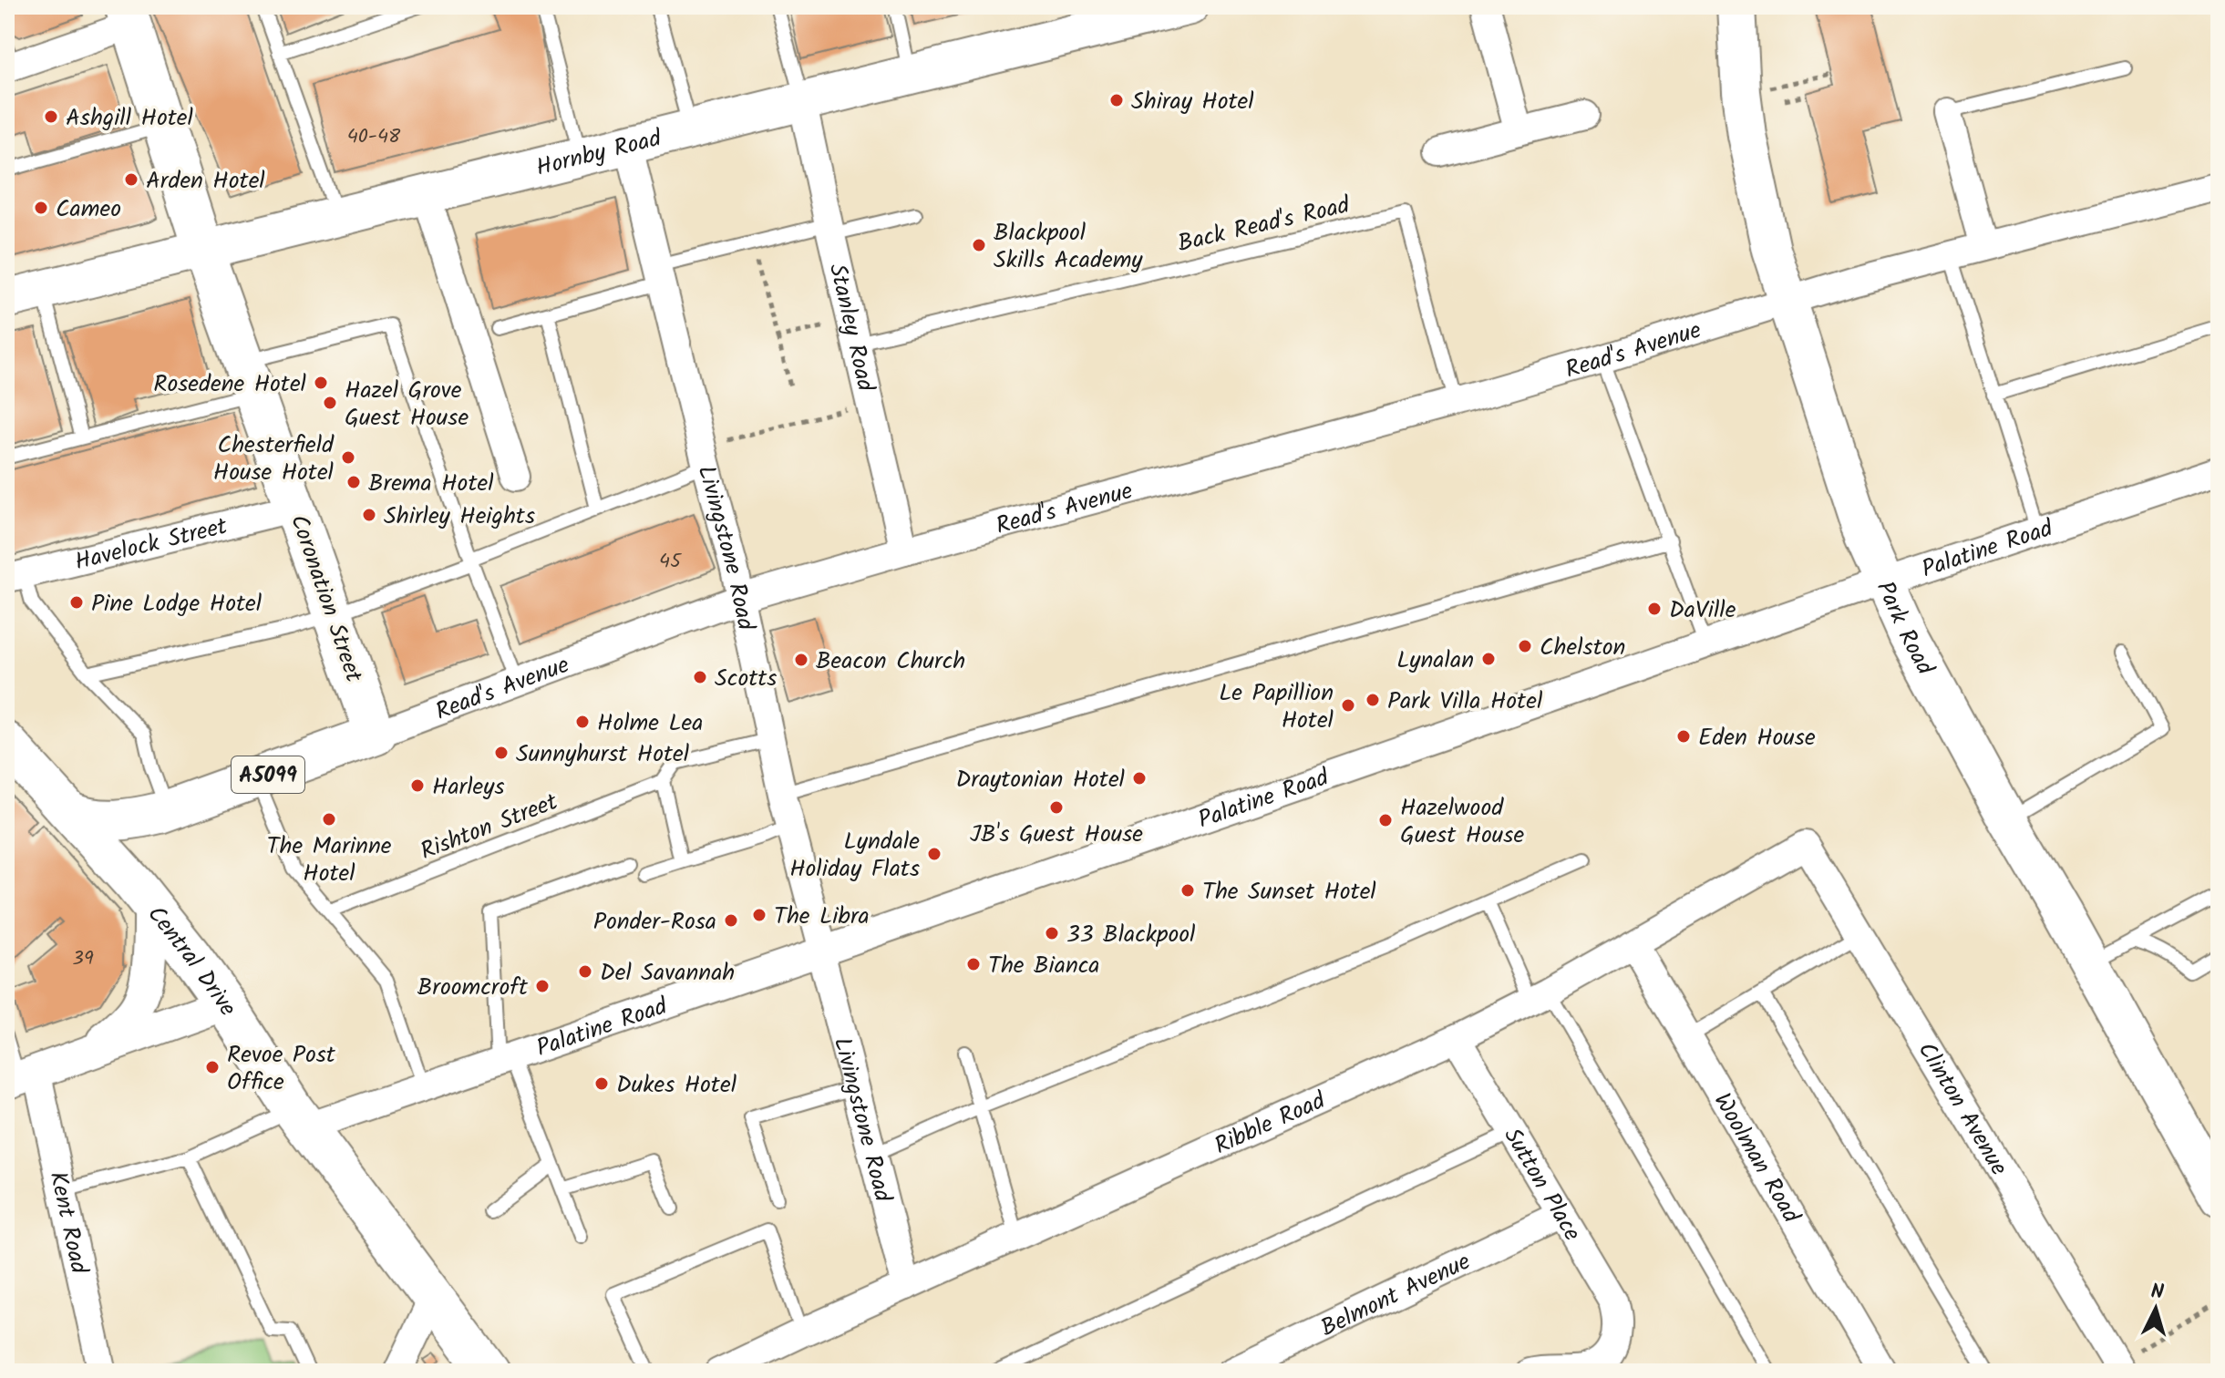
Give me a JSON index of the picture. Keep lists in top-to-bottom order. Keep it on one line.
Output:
{"streets":{"main road":["Hornby Road","Read's Avenue","Coronation Street","Park Road","A5099","Central Drive"],"street":["Stanley Road","Havelock Street","Livingstone Road","Palatine Road","Clinton Avenue","Ribble Road","Woolman Road","Sutton Place","Kent Road","Belmont Avenue"],"lane":["Back Read's Road","Rishton Street"]},"crossings":[["Hornby Road","Stanley Road"],["Hornby Road","Livingstone Road"],["Hornby Road","Coronation Street"],["Back Read's Road","Stanley Road"],["Back Read's Road","Read's Avenue"],["Stanley Road","Read's Avenue"],["Read's Avenue","Livingstone Road"],["Read's Avenue","Coronation Street"],["Read's Avenue","Park Road"],["Read's Avenue","Central Drive"],["Havelock Street","Coronation Street"],["Livingstone Road","Palatine Road"],["Livingstone Road","Rishton Street"],["Livingstone Road","Ribble Road"],["Palatine Road","Park Road"],["Palatine Road","Central Drive"],["Clinton Avenue","Ribble Road"],["Ribble Road","Woolman Road"],["Ribble Road","Sutton Place"],["Sutton Place","Belmont Avenue"]],"places":["Shiray Hotel","Ashgill Hotel","Arden Hotel","Cameo","Blackpool Skills Academy","Rosedene Hotel","Hazel Grove Guest House","Chesterfield House Hotel","Brema Hotel","Shirley Heights","Pine Lodge Hotel","DaVille","Chelston","Lynalan","Beacon Church","Scotts","Park Villa Hotel","Le Papillion Hotel","Holme Lea","Eden House","Sunnyhurst Hotel","Draytonian Hotel","Harleys","JB's Guest House","The Marinne Hotel","Hazelwood Guest House","Lyndale Holiday Flats","The Sunset Hotel","The Libra","Ponder-Rosa","33 Blackpool","The Bianca","Del Savannah","Broomcroft","Revoe Post Office","Dukes Hotel"],"house_numbers":["40-48","45","39"],"north":"top"}
